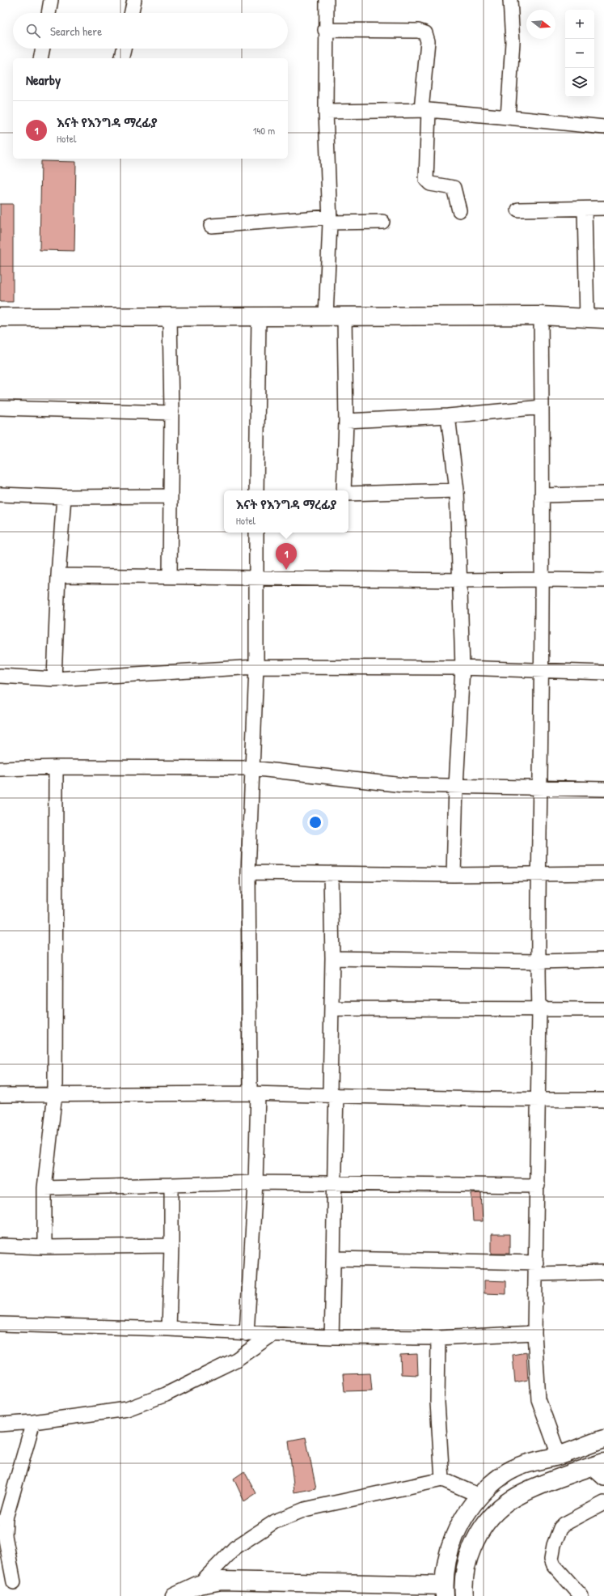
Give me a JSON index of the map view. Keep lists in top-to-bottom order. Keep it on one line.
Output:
{"north":"right","page":{"map_buttons":["+","−"],"search":"Search here","heading":"Nearby","list":[{"mark":"1","name":"እናት የእንግዳ ማረፊያ","note":"Hotel","value":"140 m"}],"popup":["እናት የእንግዳ ማረፊያ","Hotel"],"pins":"1"}}
